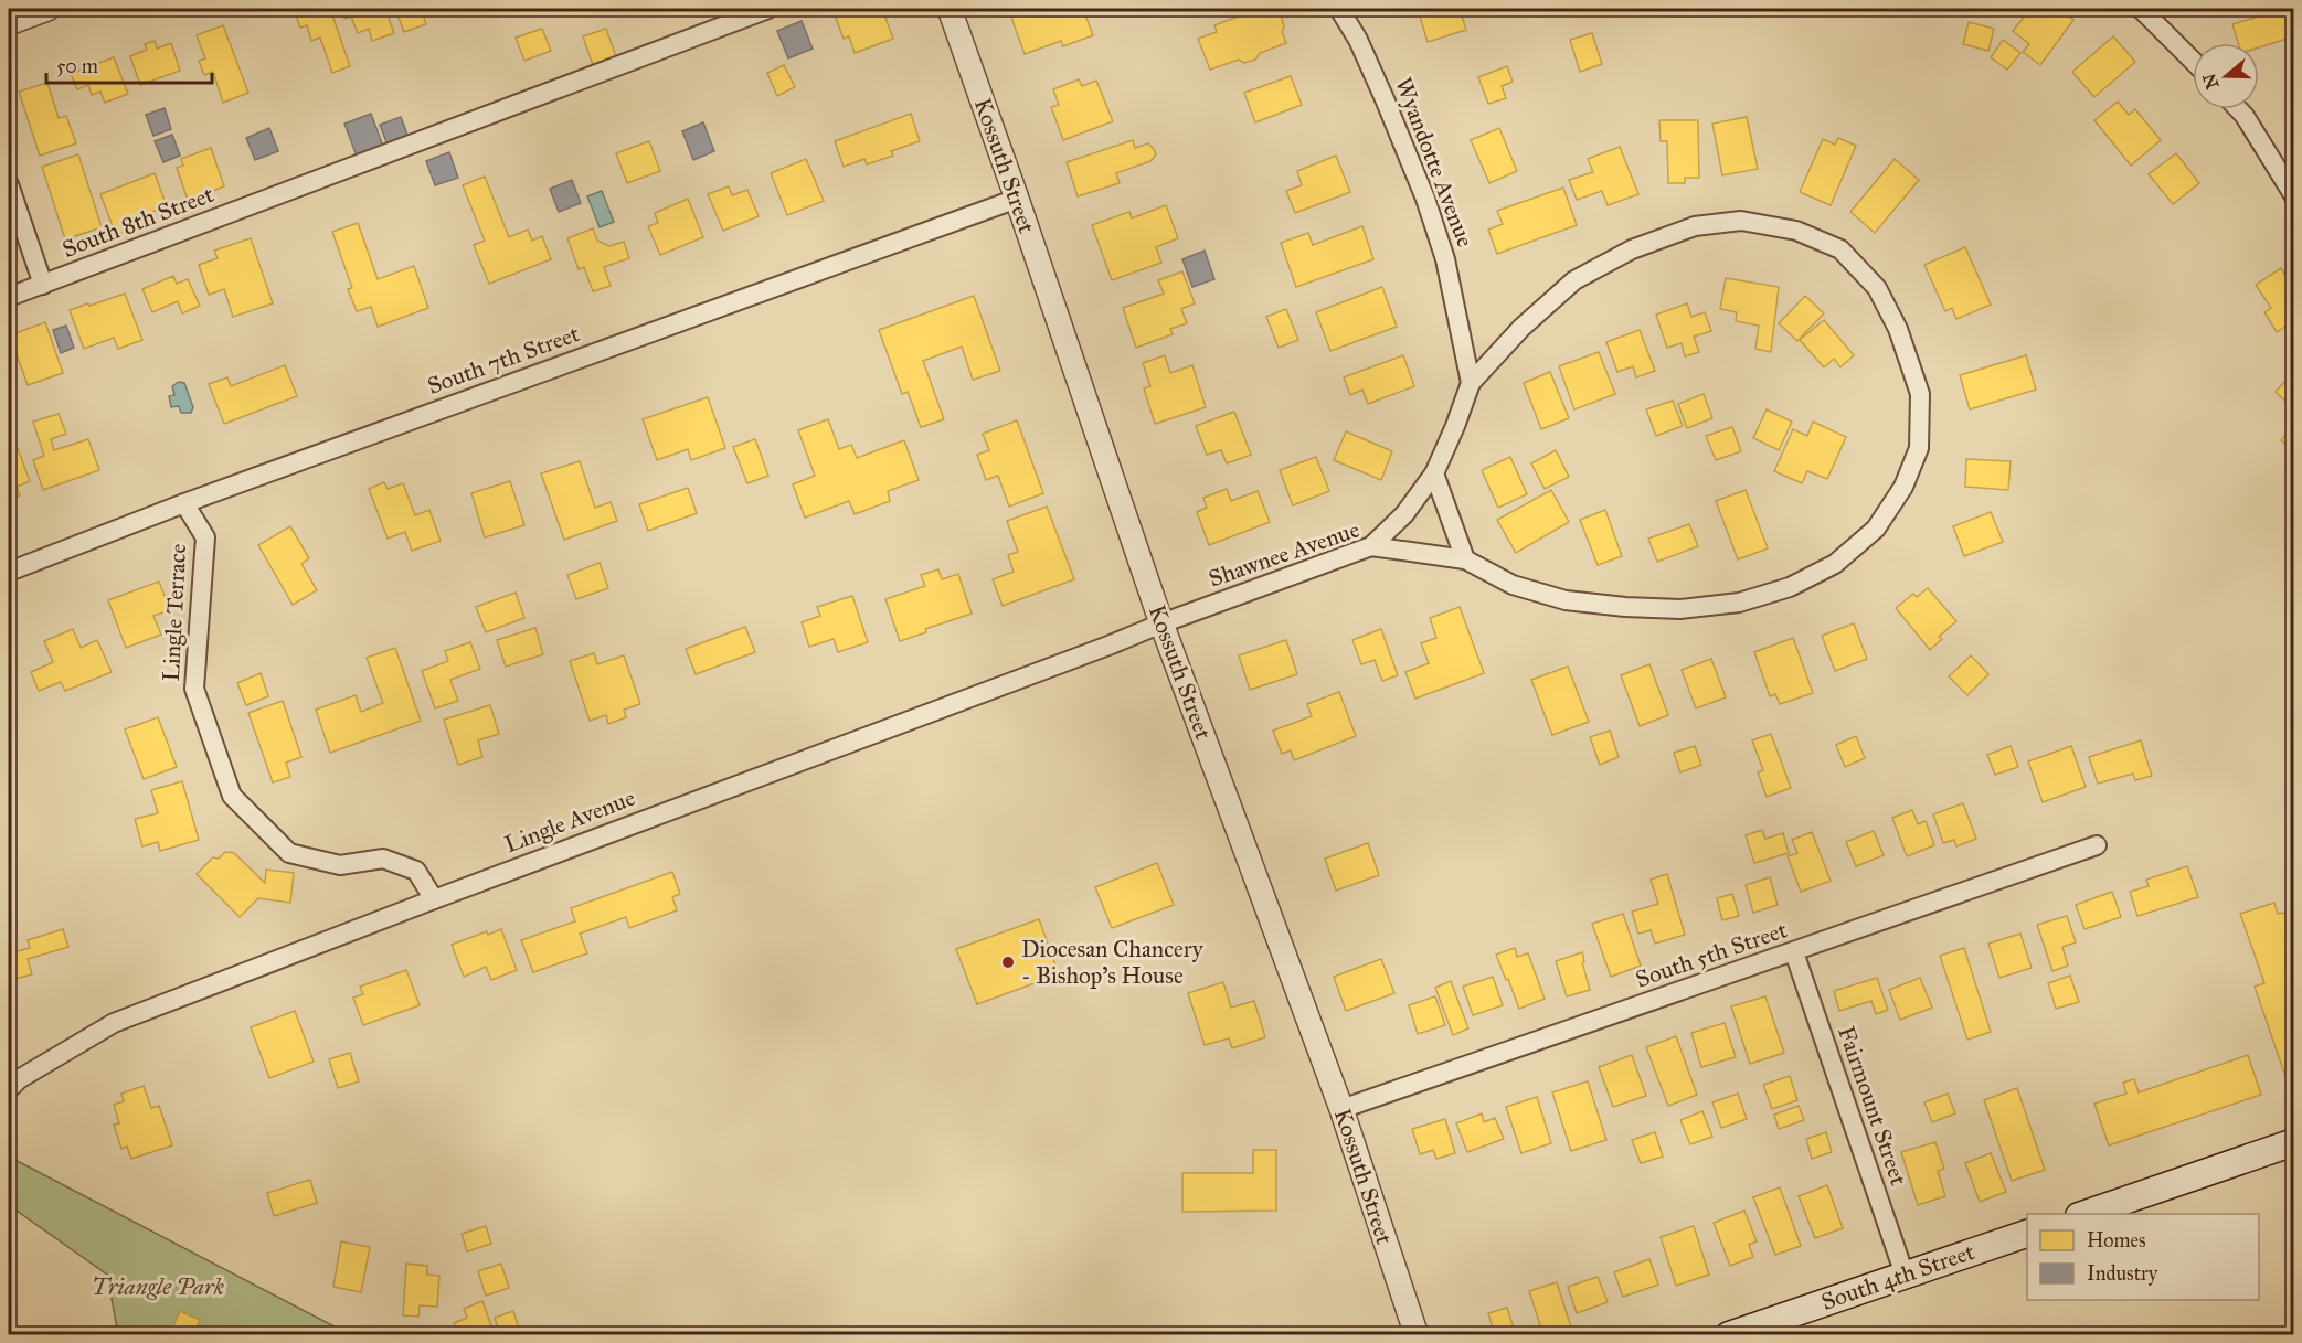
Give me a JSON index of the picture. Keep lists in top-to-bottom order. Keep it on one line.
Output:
{"streets":{"main road":["South 4th Street"],"street":["Wyandotte Avenue","Kossuth Street","South 8th Street","South 7th Street","Shawnee Avenue","Lingle Terrace","Lingle Avenue","South 5th Street","Fairmount Street"]},"crossings":[["Wyandotte Avenue","Shawnee Avenue"],["Kossuth Street","South 7th Street"],["Kossuth Street","Shawnee Avenue"],["Kossuth Street","Lingle Avenue"],["Kossuth Street","South 5th Street"],["South 7th Street","Lingle Terrace"],["Shawnee Avenue","Lingle Avenue"],["Lingle Terrace","Lingle Avenue"],["South 5th Street","Fairmount Street"],["Fairmount Street","South 4th Street"]],"parks":["Triangle Park"],"places":["Diocesan Chancery - Bishop's House"],"legend":["Homes","Industry"],"scale_bar":"50 m","north":"left"}
